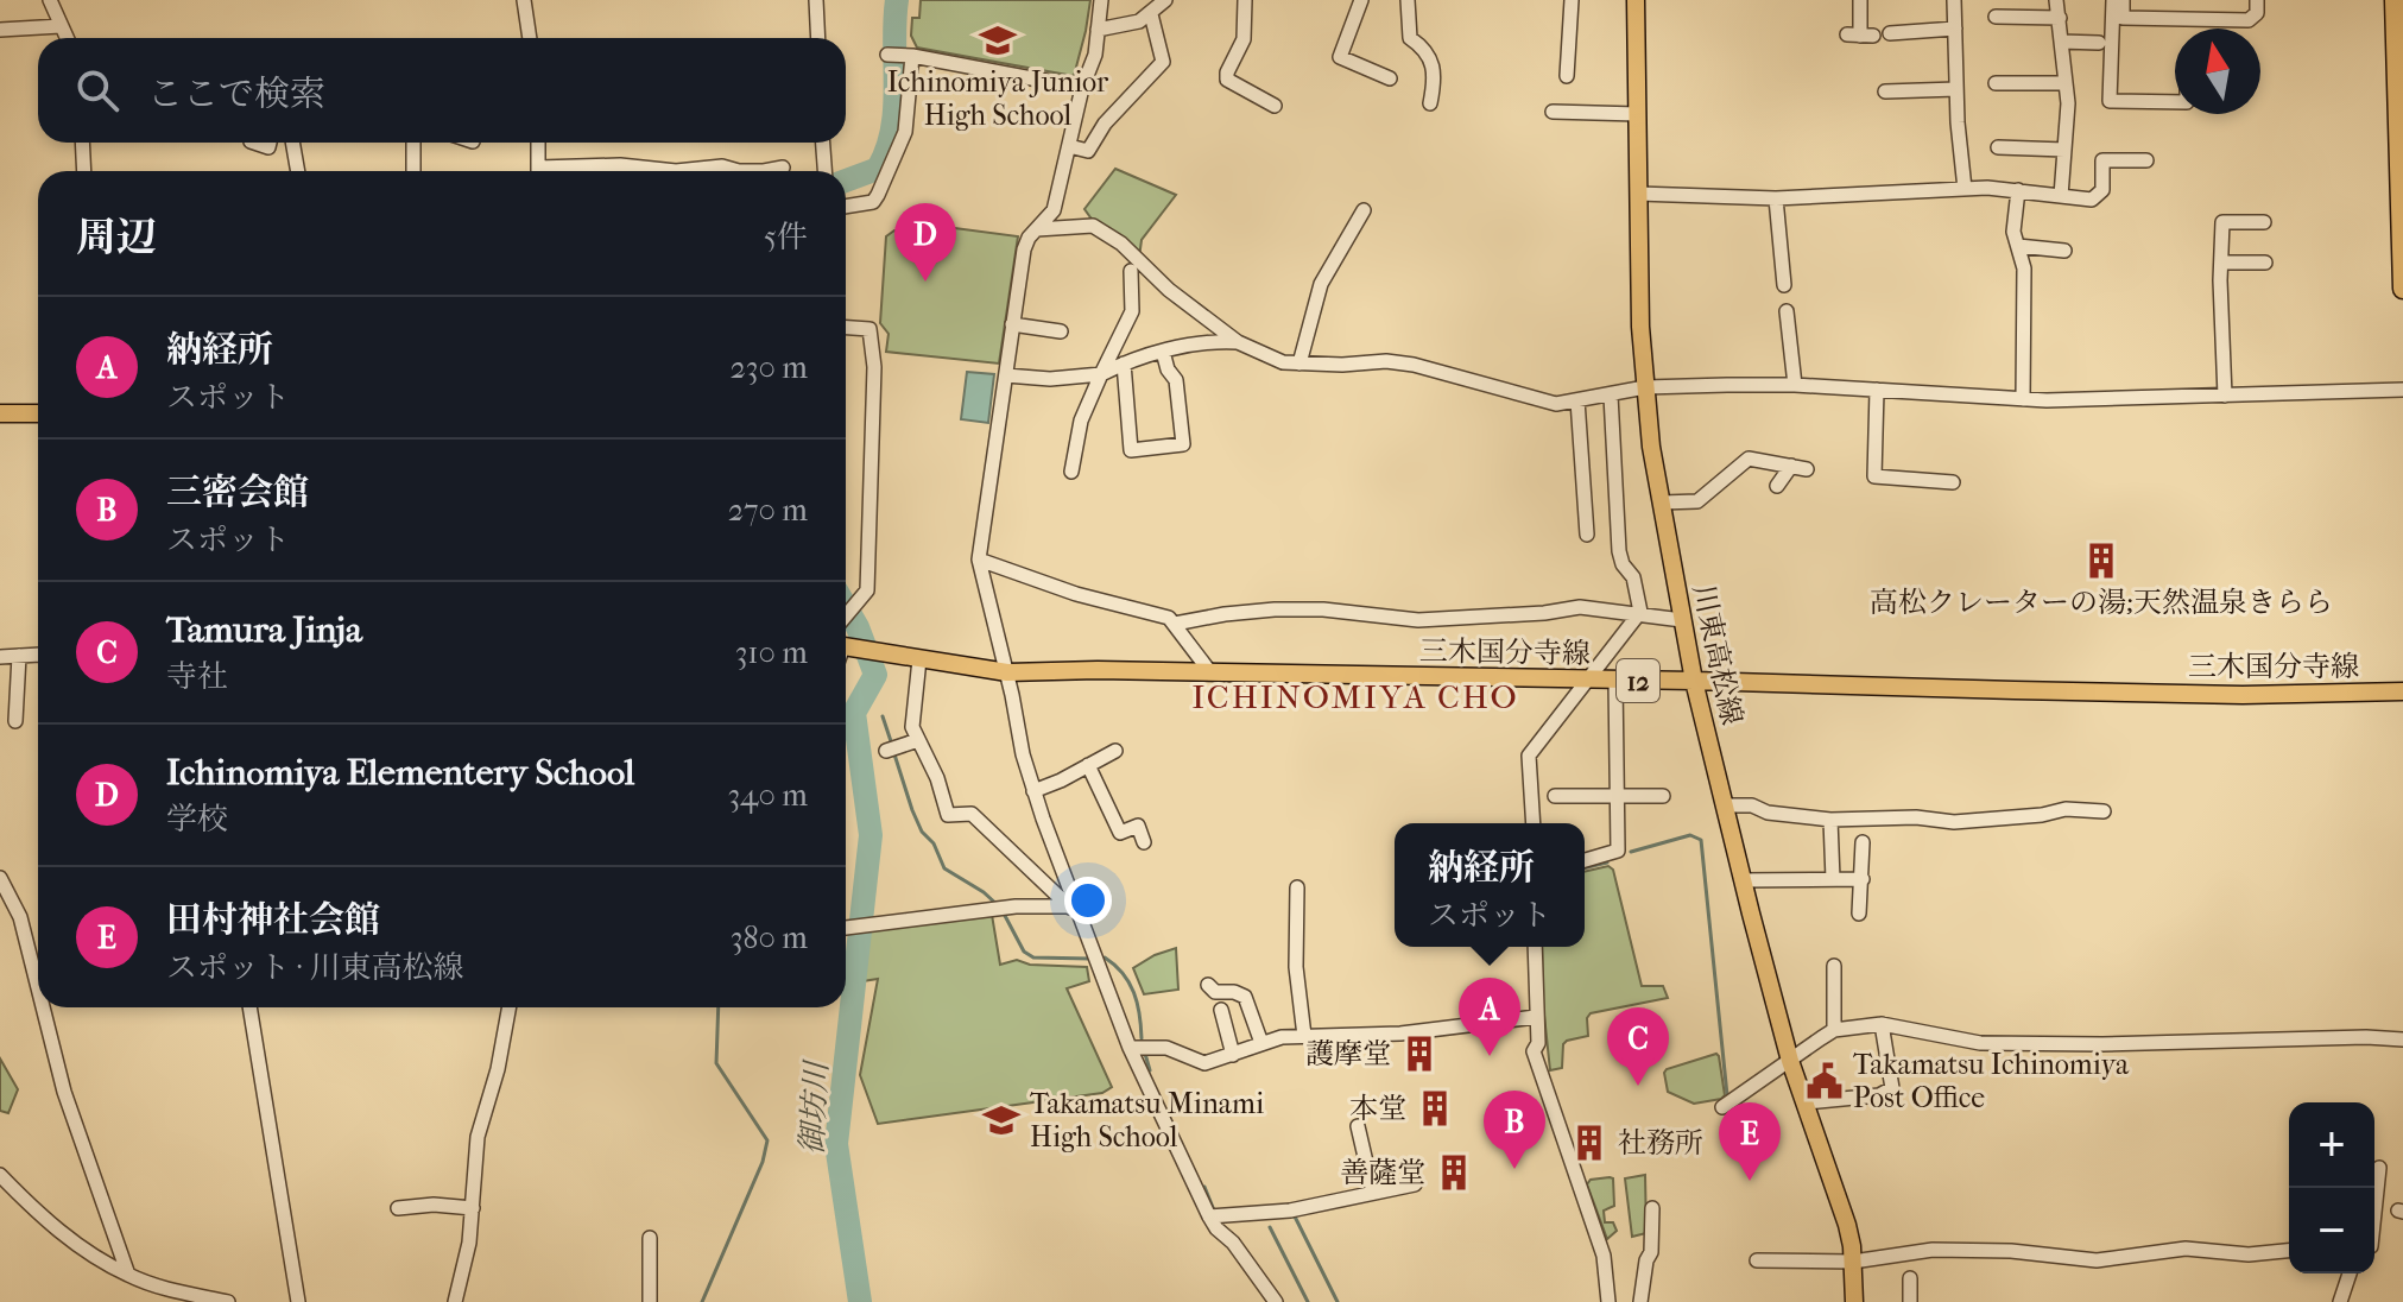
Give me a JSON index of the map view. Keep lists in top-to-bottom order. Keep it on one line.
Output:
{"streets":{"main road":["三木国分寺線","川東高松線","12"]},"crossings":[["三木国分寺線","川東高松線"]],"districts":["ICHINOMIYA CHO"],"water":["御坊川"],"places":{"school or university":["Ichinomiya Junior High School","Takamatsu Minami High School"],"building":["高松クレーターの湯;天然温泉きらら","護摩堂","本堂","社務所","善薩堂"],"public building":["Takamatsu Ichinomiya Post Office"]},"north":"top","page":{"search":"ここで検索","heading":["周辺","5件"],"pins":["D","A","C","B","E"],"list":[{"mark":"A","name":"納経所","note":"スポット","value":"230 m"},{"mark":"B","name":"三密会館","note":"スポット","value":"270 m"},{"mark":"C","name":"Tamura Jinja","note":"寺社","value":"310 m"},{"mark":"D","name":"Ichinomiya Elementery School","note":"学校","value":"340 m"},{"mark":"E","name":"田村神社会館","note":"スポット · 川東高松線","value":"380 m"}],"popup":["納経所","スポット"],"map_buttons":["+","−"]}}
